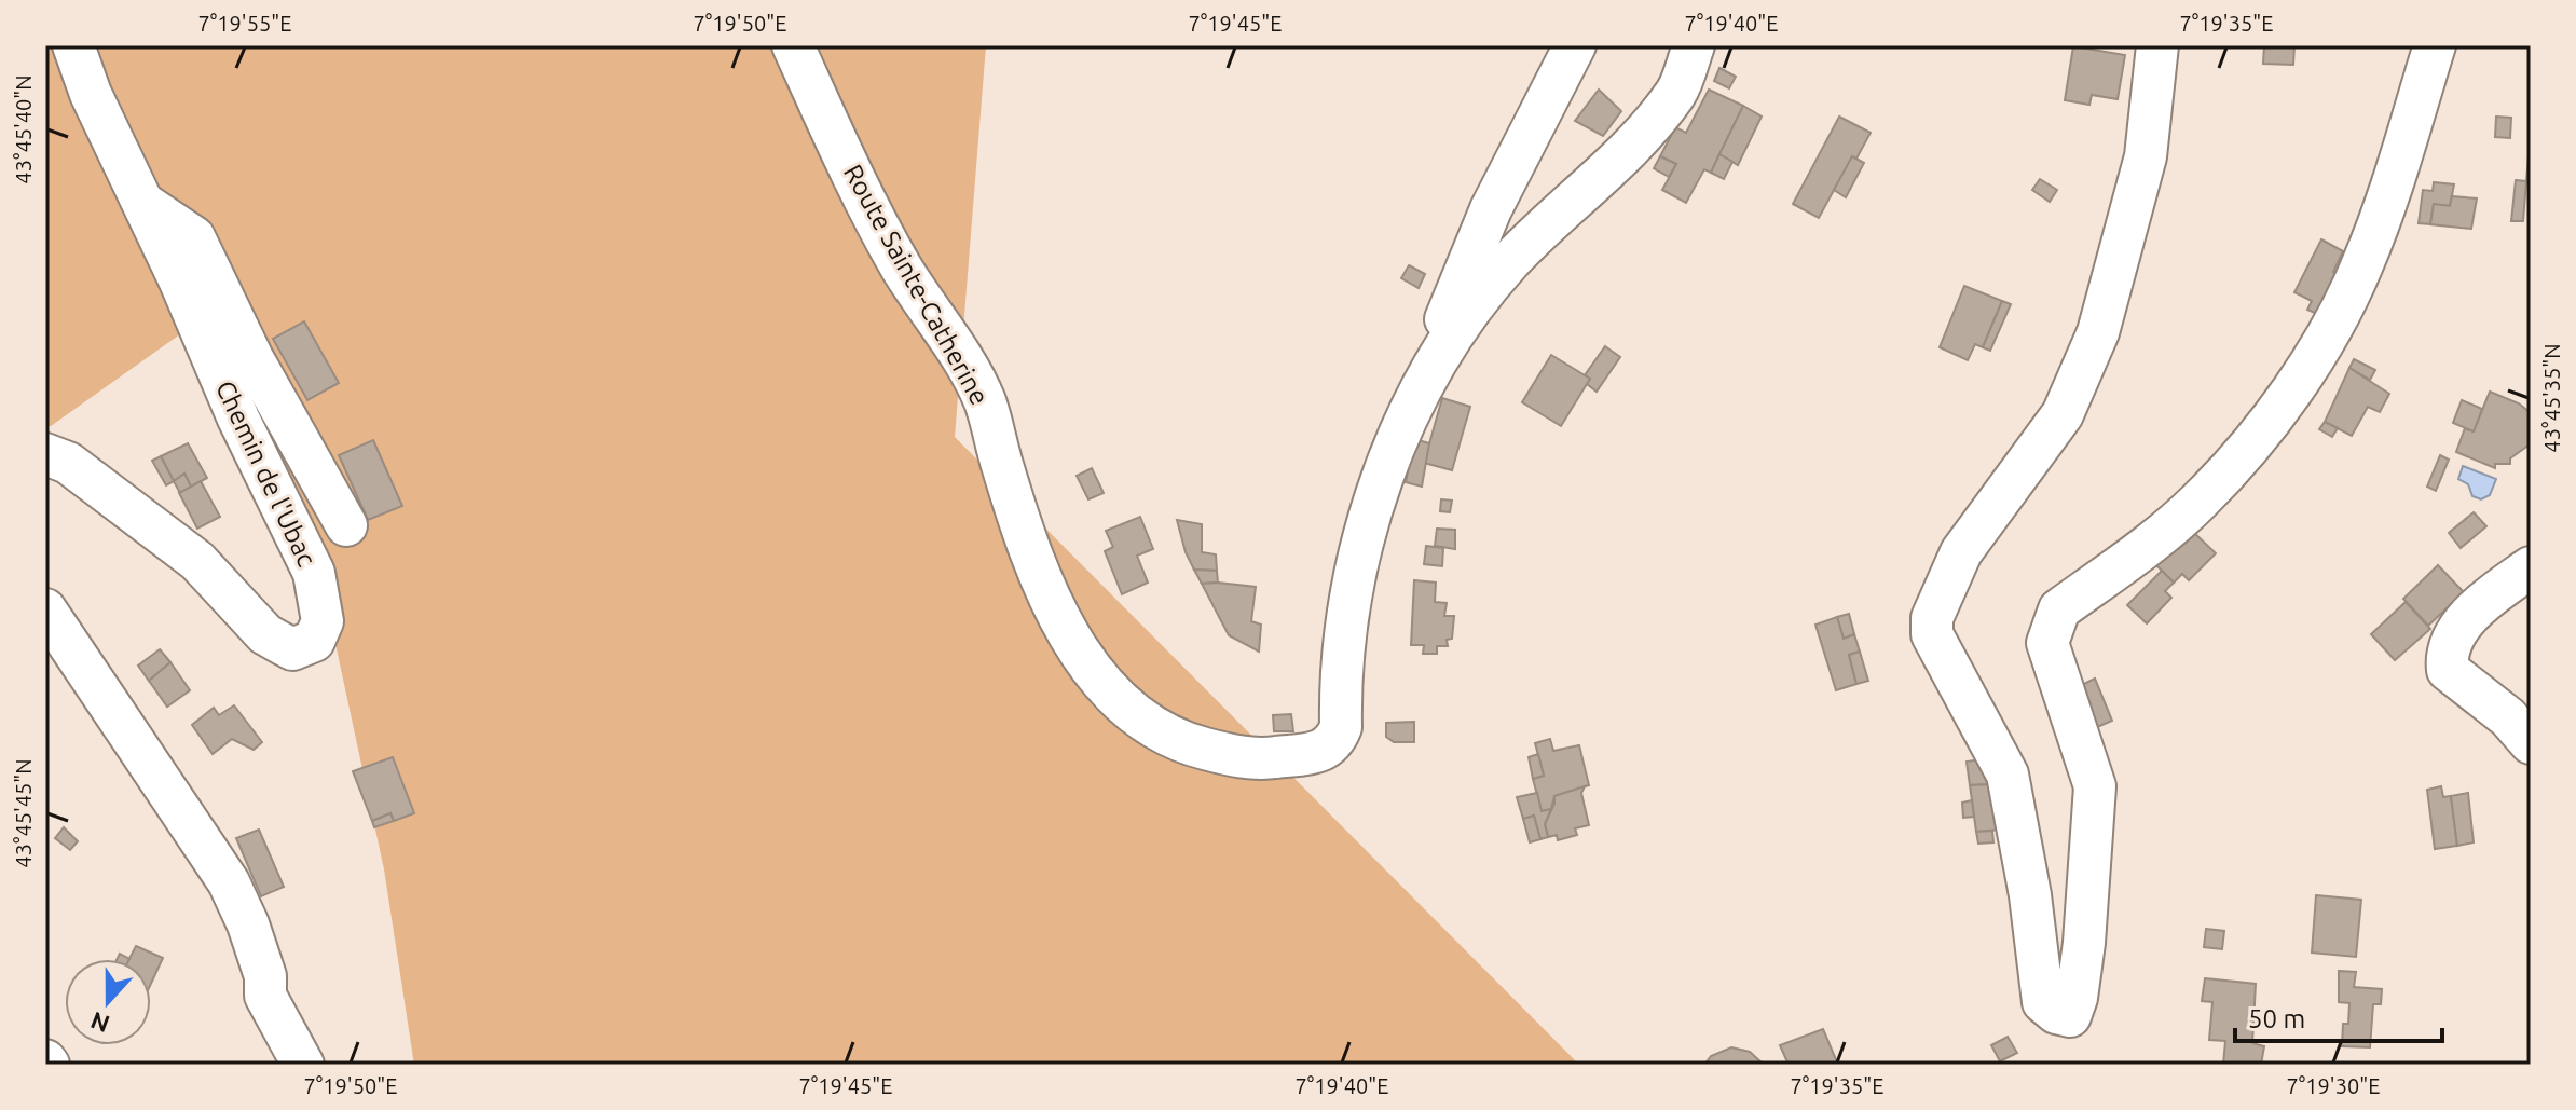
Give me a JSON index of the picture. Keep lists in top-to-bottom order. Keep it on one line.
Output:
{"streets":{"street":["Route Sainte-Catherine","Chemin de l'Ubac"]},"scale_bar":"50 m","north":"bottom","coordinates":["7°19'55\"E","7°19'50\"E","7°19'45\"E","7°19'40\"E","7°19'35\"E","43°45'40\"N","43°45'35\"N","43°45'45\"N","7°19'30\"E"]}
